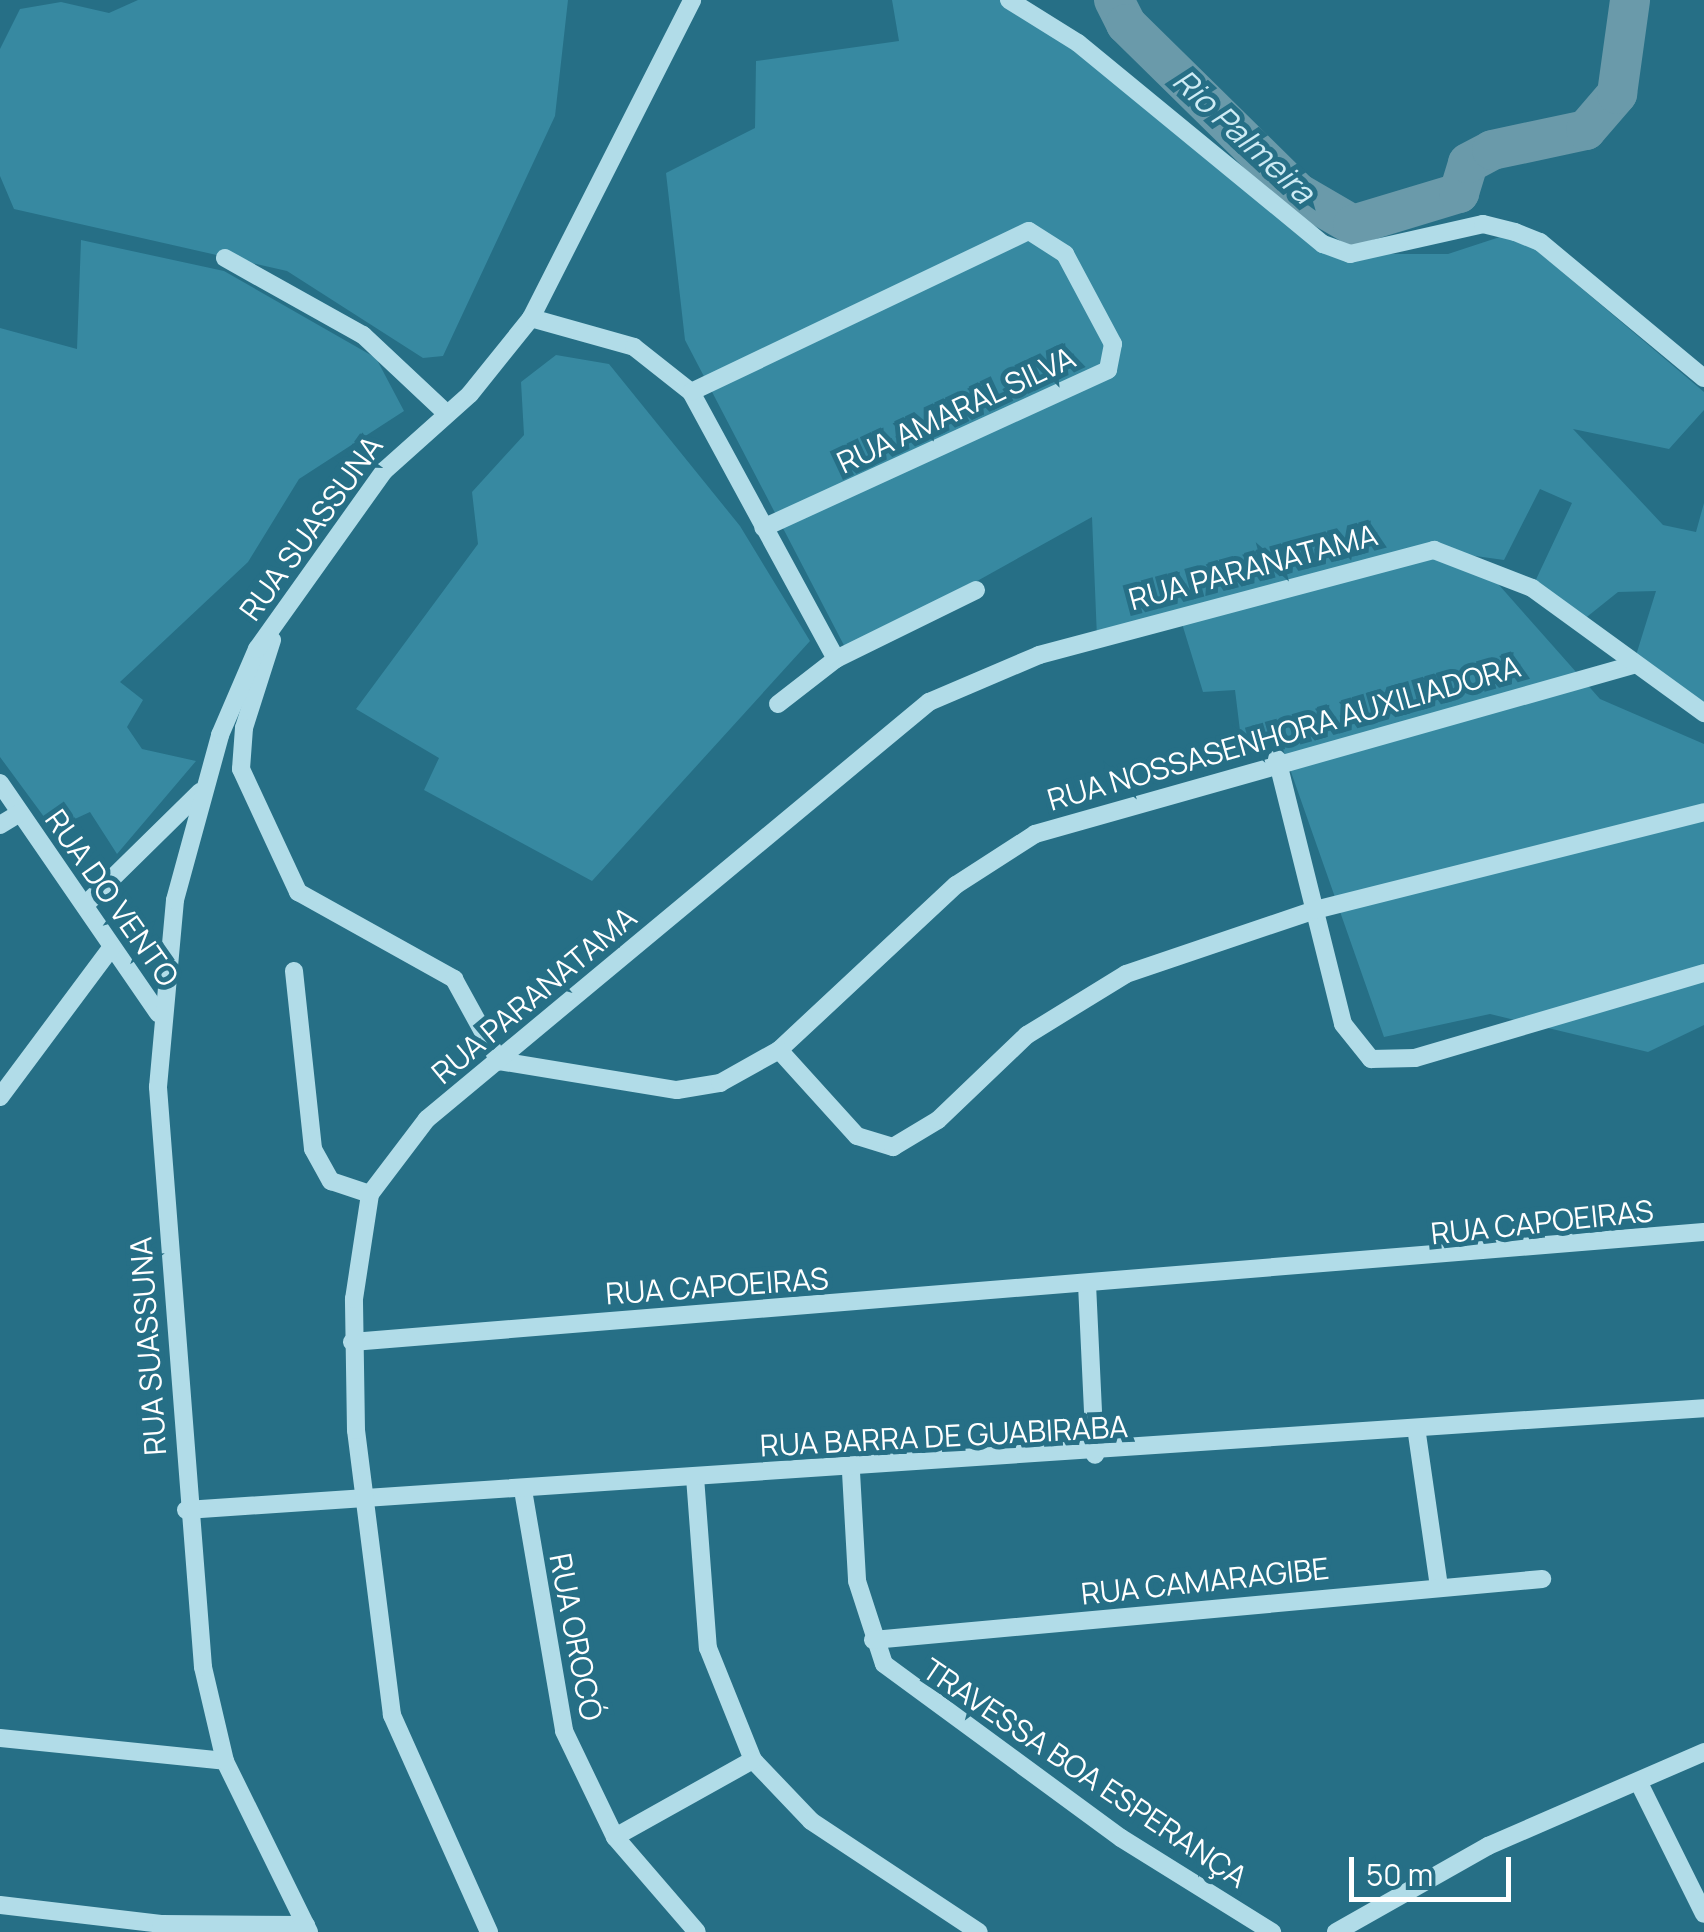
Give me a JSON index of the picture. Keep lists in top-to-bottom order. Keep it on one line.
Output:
{"streets":{"street":["RUA AMARAL SILVA","RUA SUASSUNA","RUA PARANATAMA","RUA NOSSASENHORA AUXILIADORA","RUA DO VENTO","RUA CAPOEIRAS","RUA BARRA DE GUABIRABA","RUA CAMARAGIBE","RUA OROCÓ","TRAVESSA BOA ESPERANÇA"]},"crossings":[["RUA SUASSUNA","RUA DO VENTO"],["RUA SUASSUNA","RUA BARRA DE GUABIRABA"],["RUA PARANATAMA","RUA NOSSASENHORA AUXILIADORA"],["RUA BARRA DE GUABIRABA","RUA OROCÓ"],["RUA BARRA DE GUABIRABA","TRAVESSA BOA ESPERANÇA"],["RUA CAMARAGIBE","TRAVESSA BOA ESPERANÇA"]],"water":["Rio Palmeira"],"scale_bar":"50 m"}
